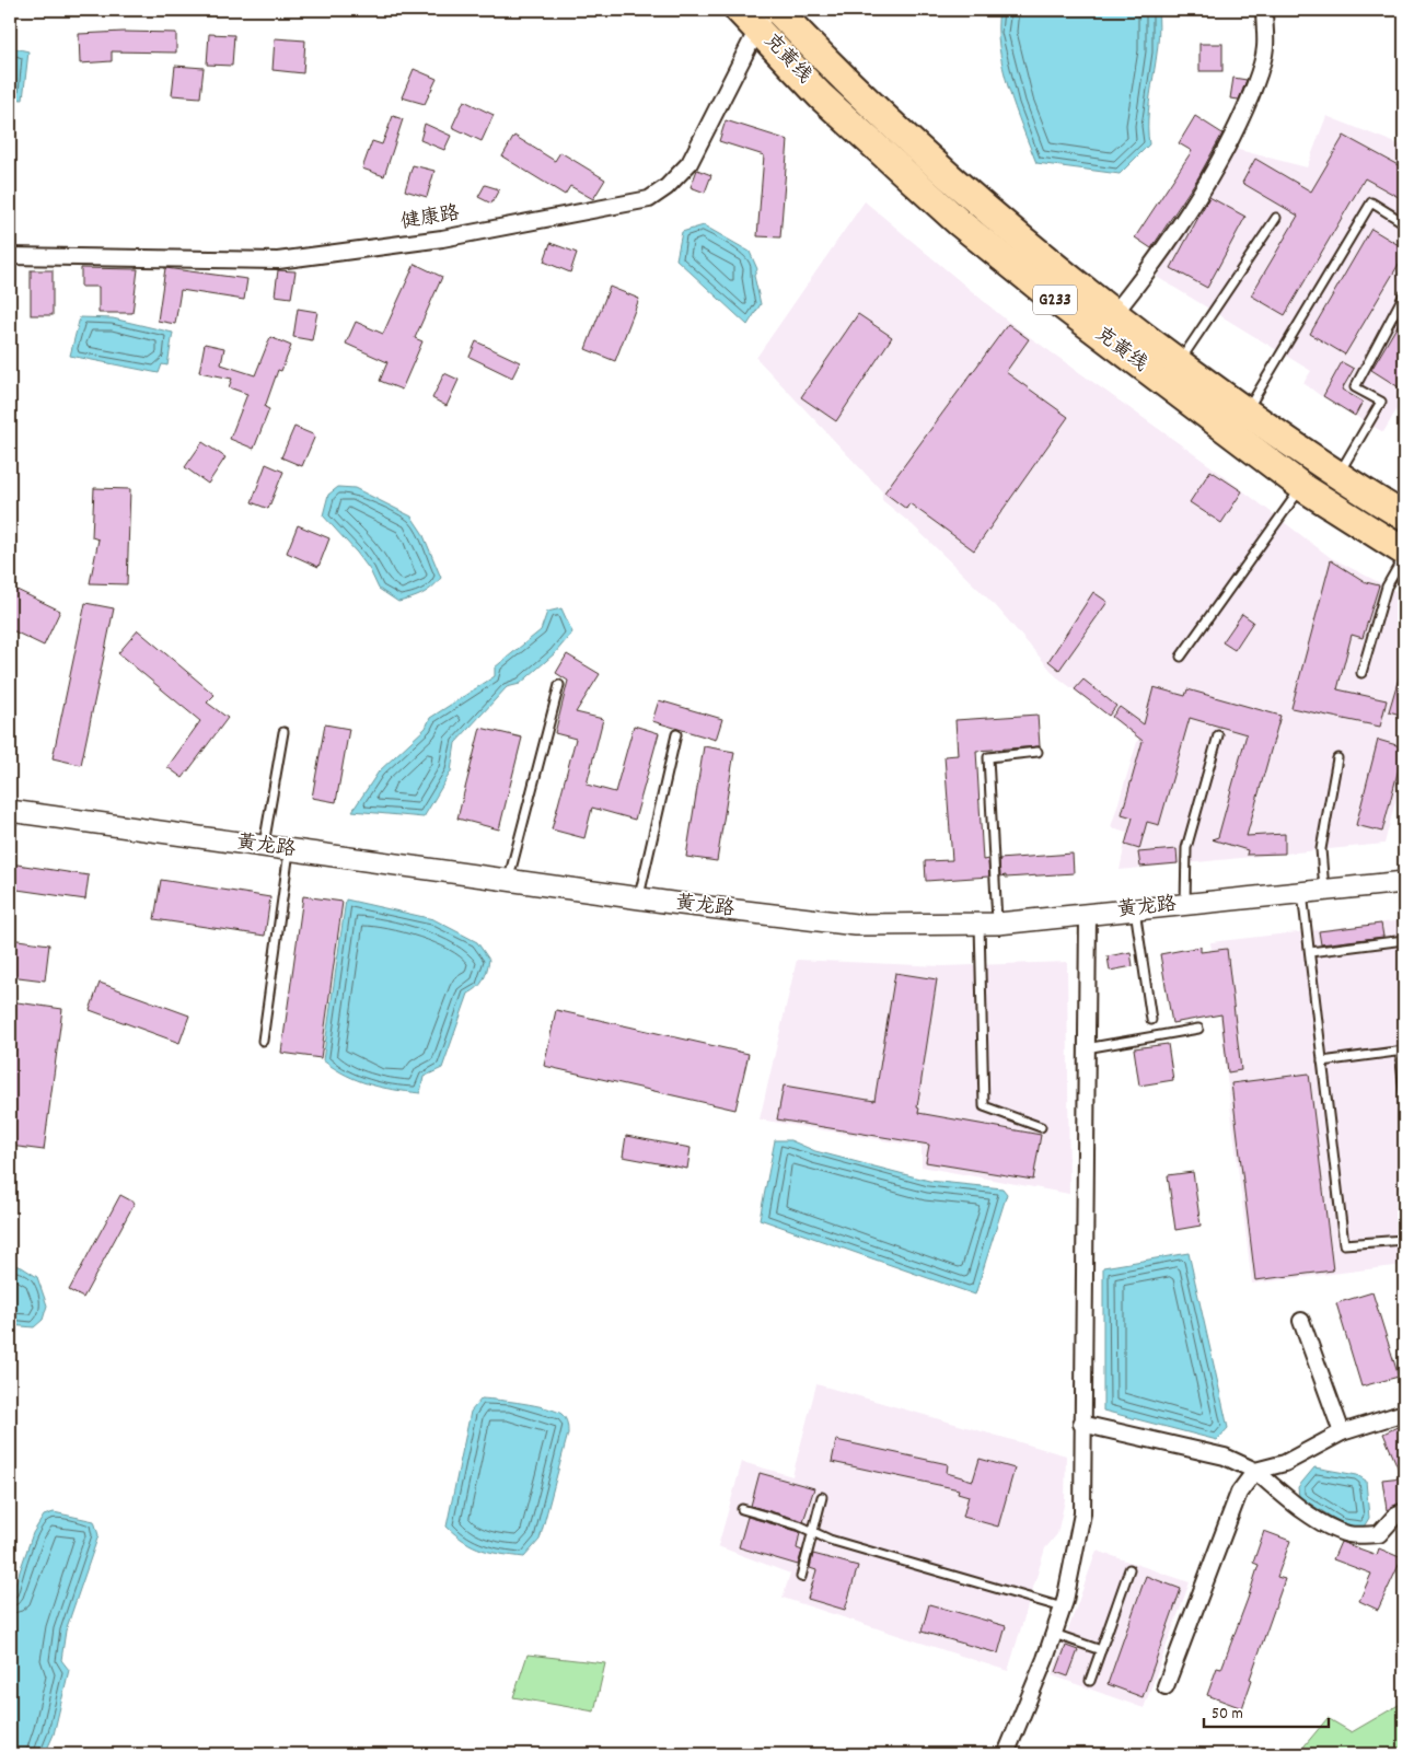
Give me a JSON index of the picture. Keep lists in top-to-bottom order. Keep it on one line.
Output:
{"streets":{"highway":["克黄线","G233"],"main road":["黄龙路"],"street":["健康路"]},"crossings":[["克黄线","健康路"]],"scale_bar":"50 m"}
